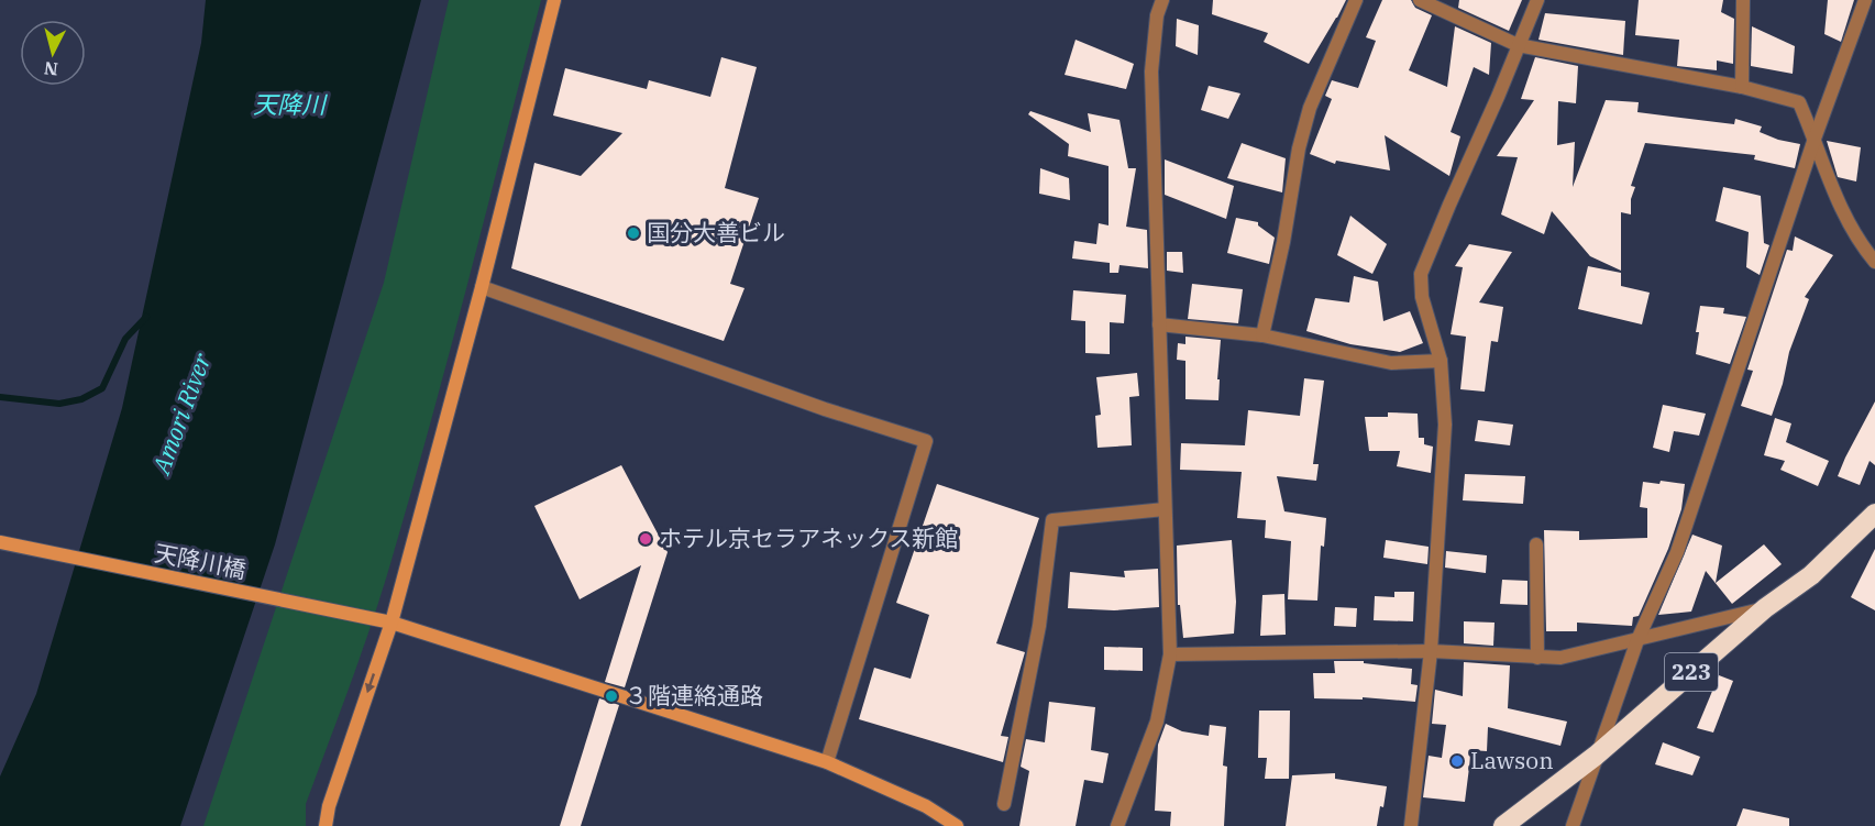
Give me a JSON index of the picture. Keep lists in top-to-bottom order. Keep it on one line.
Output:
{"streets":{"highway":["223"],"street":["天降川橋"]},"water":["天降川","Amori River"],"places":["国分大善ビル","ホテル京セラアネックス新館","３階連絡通路","Lawson"],"north":"bottom"}
